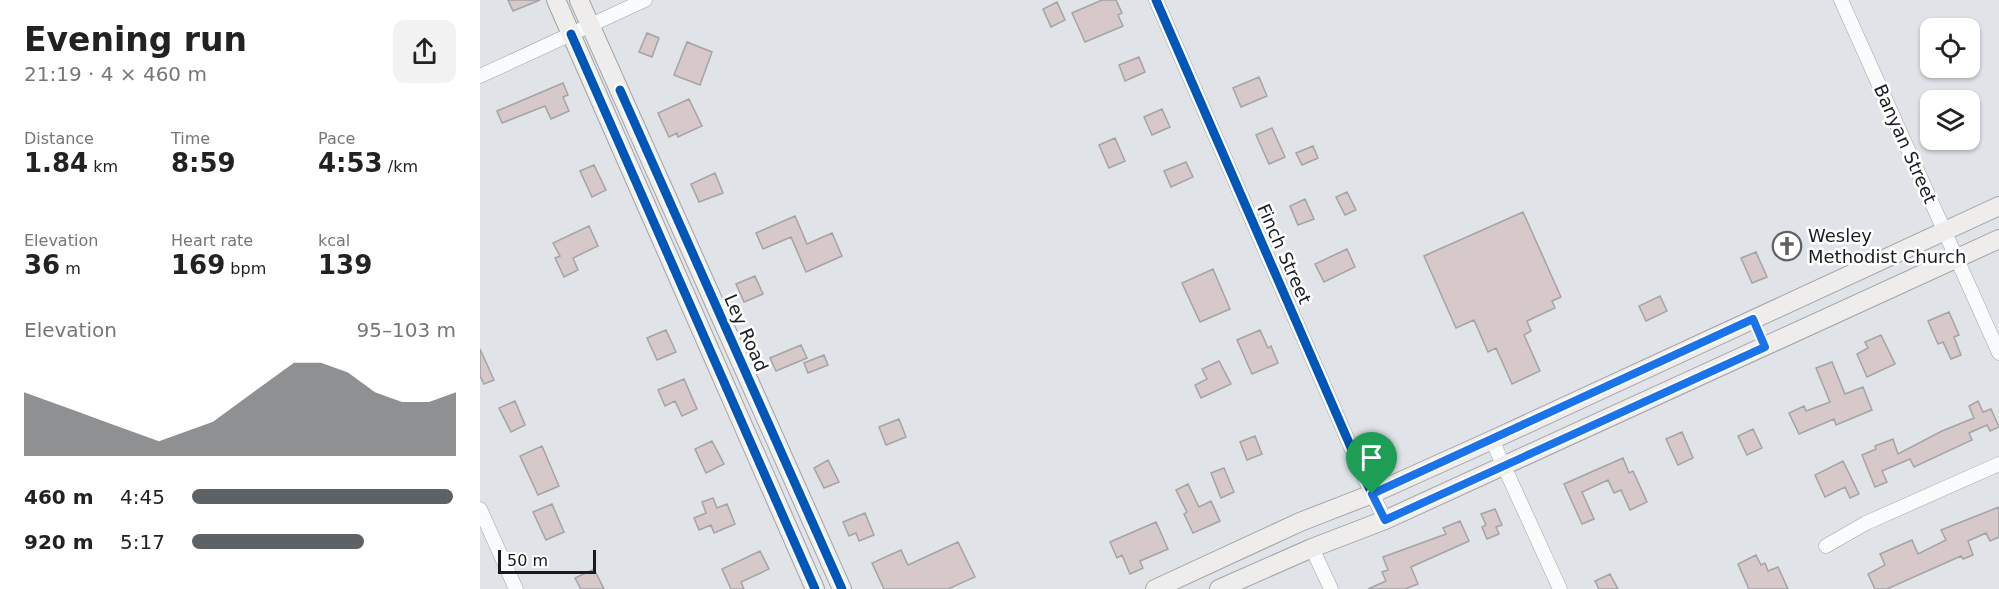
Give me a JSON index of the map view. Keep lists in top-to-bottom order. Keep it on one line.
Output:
{"streets":{"main road":["Ley Road"],"street":["Banyan Street","Finch Street"]},"places":{"church":["Wesley Methodist Church"]},"scale_bar":"50 m","page":{"heading":["Evening run","21:19 · 4 × 460 m"],"stats":[["Distance","1.84 km"],["Time","8:59"],["Pace","4:53 /km"],["Elevation","36 m"],["Heart rate","169 bpm"],["kcal","139"]],"chart":["Elevation","95–103 m"],"list":[{"name":"460 m","note":"4:45"},{"name":"920 m","note":"5:17"}],"scale":"50 m"}}
